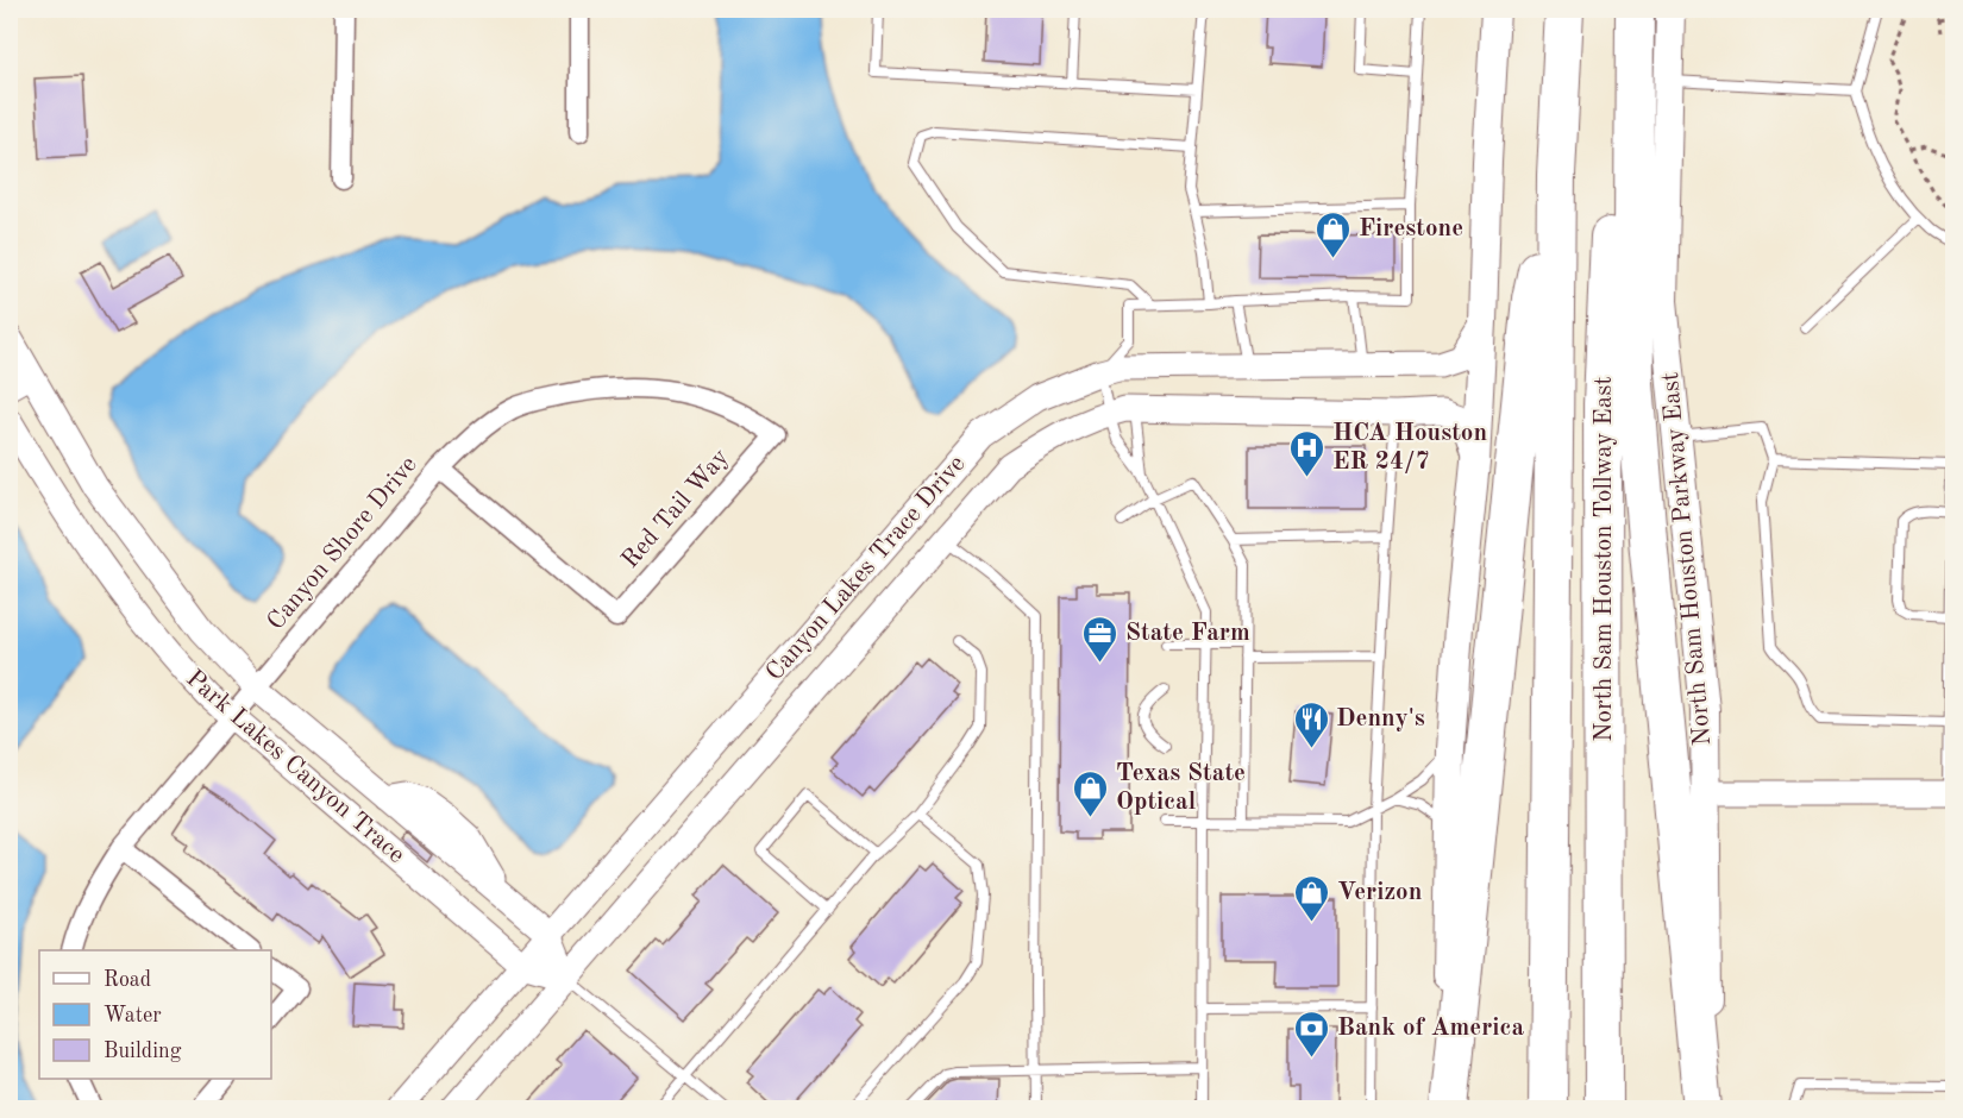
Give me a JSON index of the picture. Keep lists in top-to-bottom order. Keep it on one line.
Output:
{"streets":{"highway":["North Sam Houston Tollway East"],"main road":["North Sam Houston Parkway East"],"street":["Red Tail Way","Canyon Shore Drive","Canyon Lakes Trace Drive","Park Lakes Canyon Trace"]},"crossings":[["Red Tail Way","Canyon Shore Drive"],["Canyon Shore Drive","Park Lakes Canyon Trace"],["Canyon Lakes Trace Drive","Park Lakes Canyon Trace"]],"places":{"shop":["Firestone","Texas State Optical","Verizon"],"hospital":["HCA Houston ER 24/7"],"office":["State Farm"],"restaurant":["Denny's"],"bank":["Bank of America"]},"legend":["Road","Water","Building"]}
